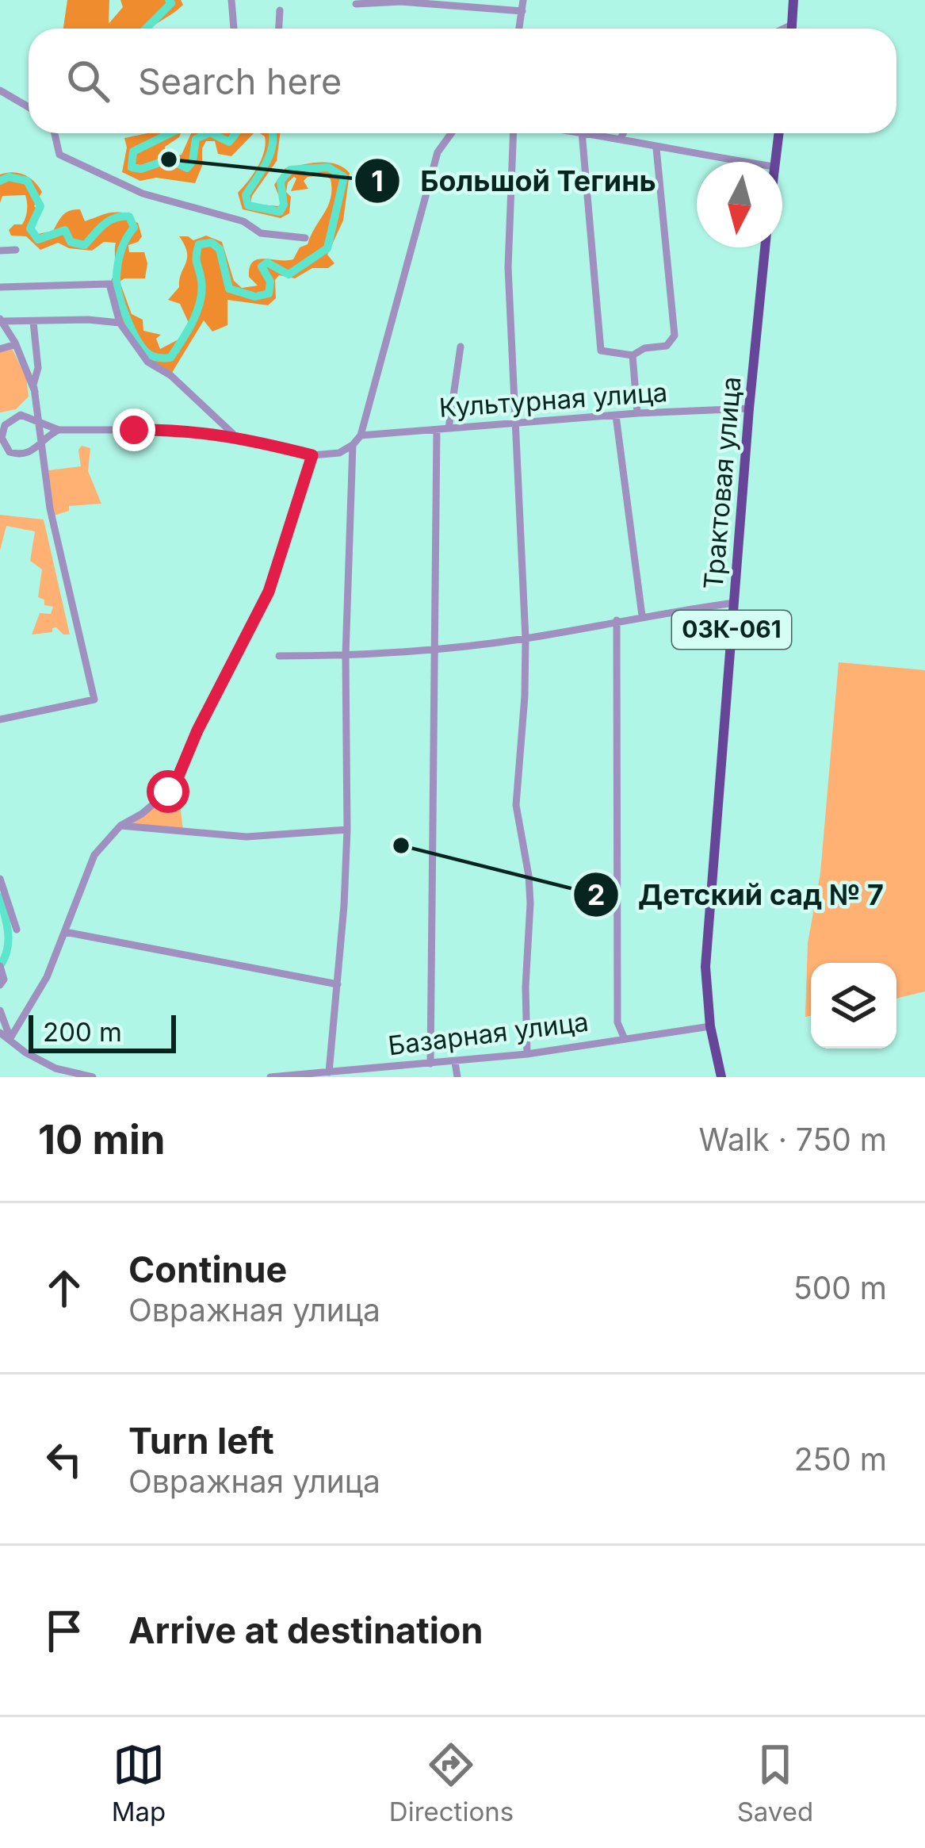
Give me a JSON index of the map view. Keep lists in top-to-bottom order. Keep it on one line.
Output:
{"streets":{"main road":["Трактовая улица","03К-061"],"street":["Культурная улица","Базарная улица"]},"crossings":[["Культурная улица","Трактовая улица"],["Трактовая улица","Базарная улица"]],"places":["Большой Тегинь","Детский сад № 7"],"scale_bar":"200 m","north":"bottom","page":{"search":"Search here","scale":"200 m","heading":["10 min","Walk · 750 m"],"list":[["Continue","Овражная улица","500 m"],["Turn left","Овражная улица","250 m"],"Arrive at destination"],"nav":["Map","Directions","Saved"]}}
